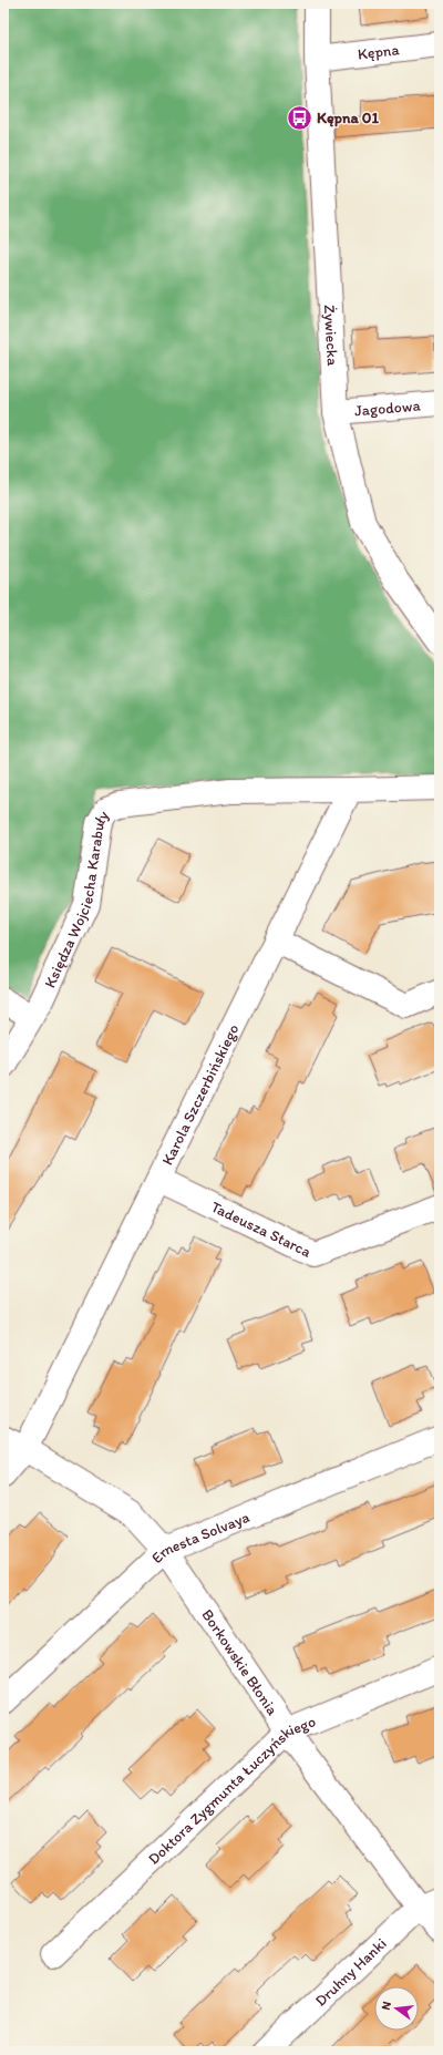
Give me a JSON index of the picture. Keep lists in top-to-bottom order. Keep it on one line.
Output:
{"streets":{"street":["Kępna","Żywiecka","Jagodowa","Księdza Wojciecha Karabuły","Karola Szczerbińskiego","Tadeusza Starca","Ernesta Solvaya","Borkowskie Błonia","Doktora Zygmunta Łuczyńskiego","Druhny Hanki"]},"crossings":[["Kępna","Żywiecka"],["Żywiecka","Jagodowa"],["Księdza Wojciecha Karabuły","Karola Szczerbińskiego"],["Karola Szczerbińskiego","Tadeusza Starca"],["Karola Szczerbińskiego","Borkowskie Błonia"],["Ernesta Solvaya","Borkowskie Błonia"],["Borkowskie Błonia","Doktora Zygmunta Łuczyńskiego"],["Borkowskie Błonia","Druhny Hanki"]],"places":{"bus stop":["Kępna 01"]},"north":"left"}
